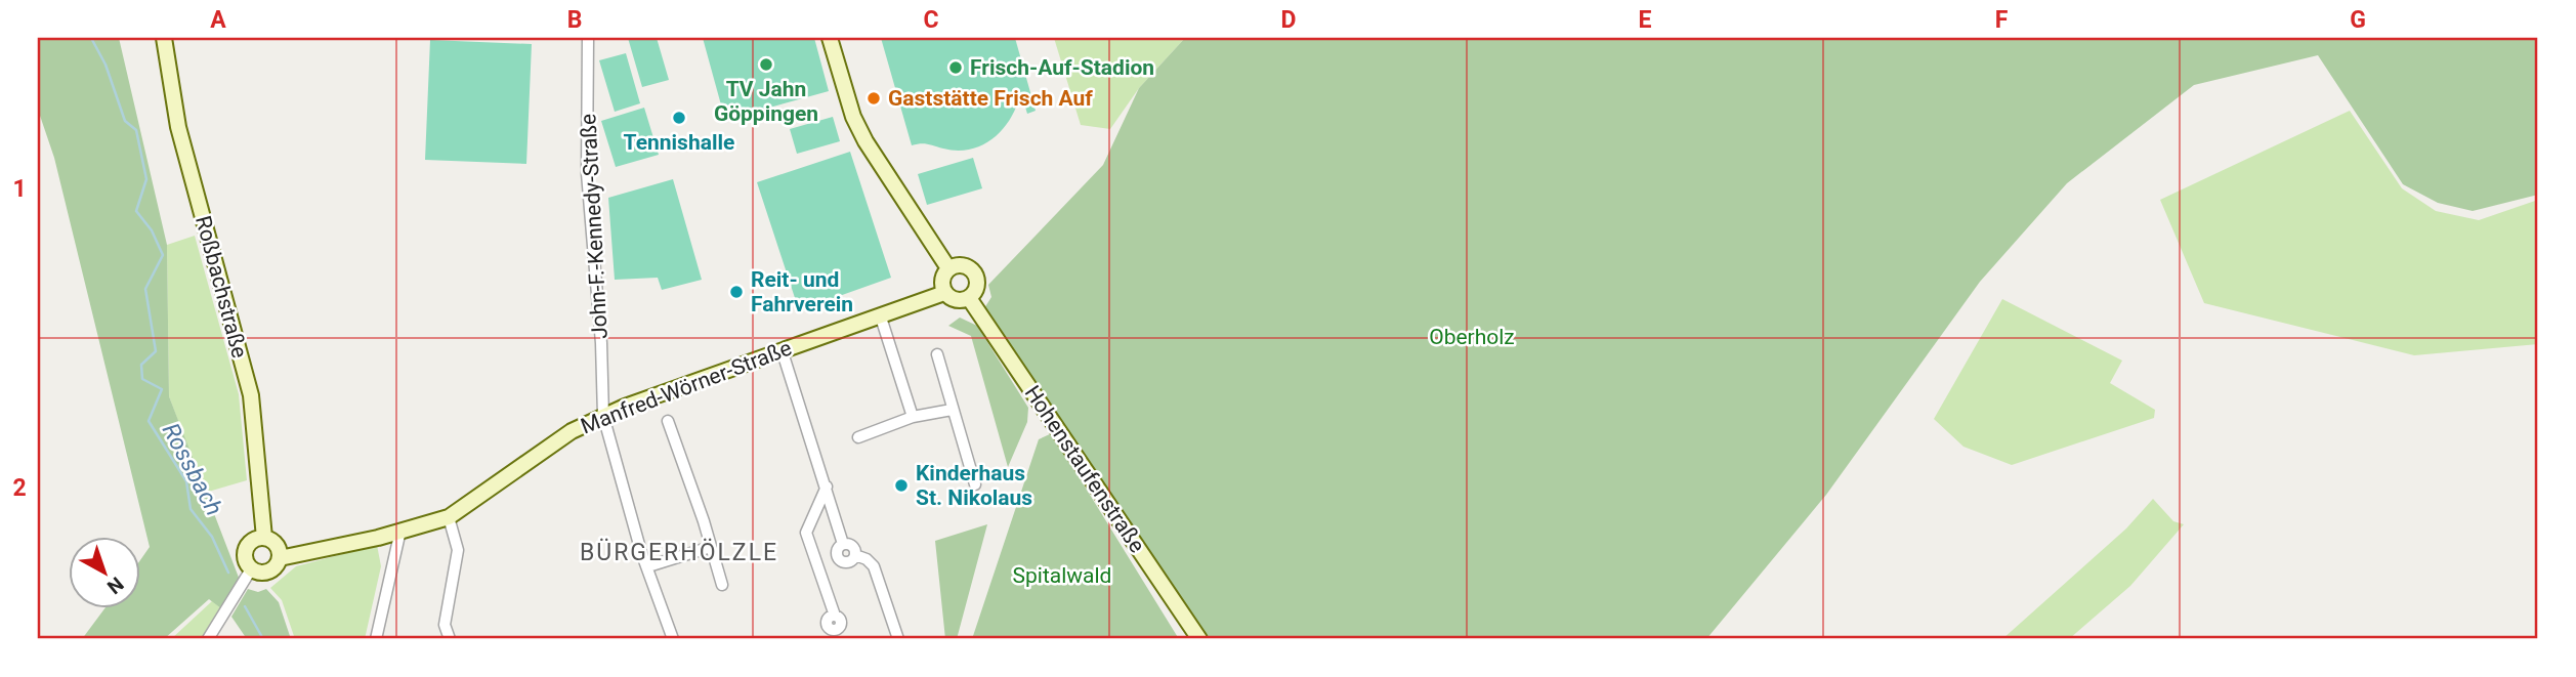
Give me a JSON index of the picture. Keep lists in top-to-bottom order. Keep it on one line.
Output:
{"streets":{"street":["John-F.-Kennedy-Straße","Roßbachstraße","Manfred-Wörner-Straße","Hohenstaufenstraße"]},"crossings":[["John-F.-Kennedy-Straße","Manfred-Wörner-Straße"],["Roßbachstraße","Manfred-Wörner-Straße"],["Manfred-Wörner-Straße","Hohenstaufenstraße"]],"districts":["BÜRGERHÖLZLE"],"water":["Rossbach"],"parks":["Oberholz","Spitalwald"],"places":["TV Jahn Göppingen","Frisch-Auf-Stadion","Gaststätte Frisch Auf","Tennishalle","Reit- und Fahrverein","Kinderhaus St. Nikolaus"],"north":"bottom right","grid":{"columns":["A","B","C","D","E","F","G"],"rows":["1","2"]}}
